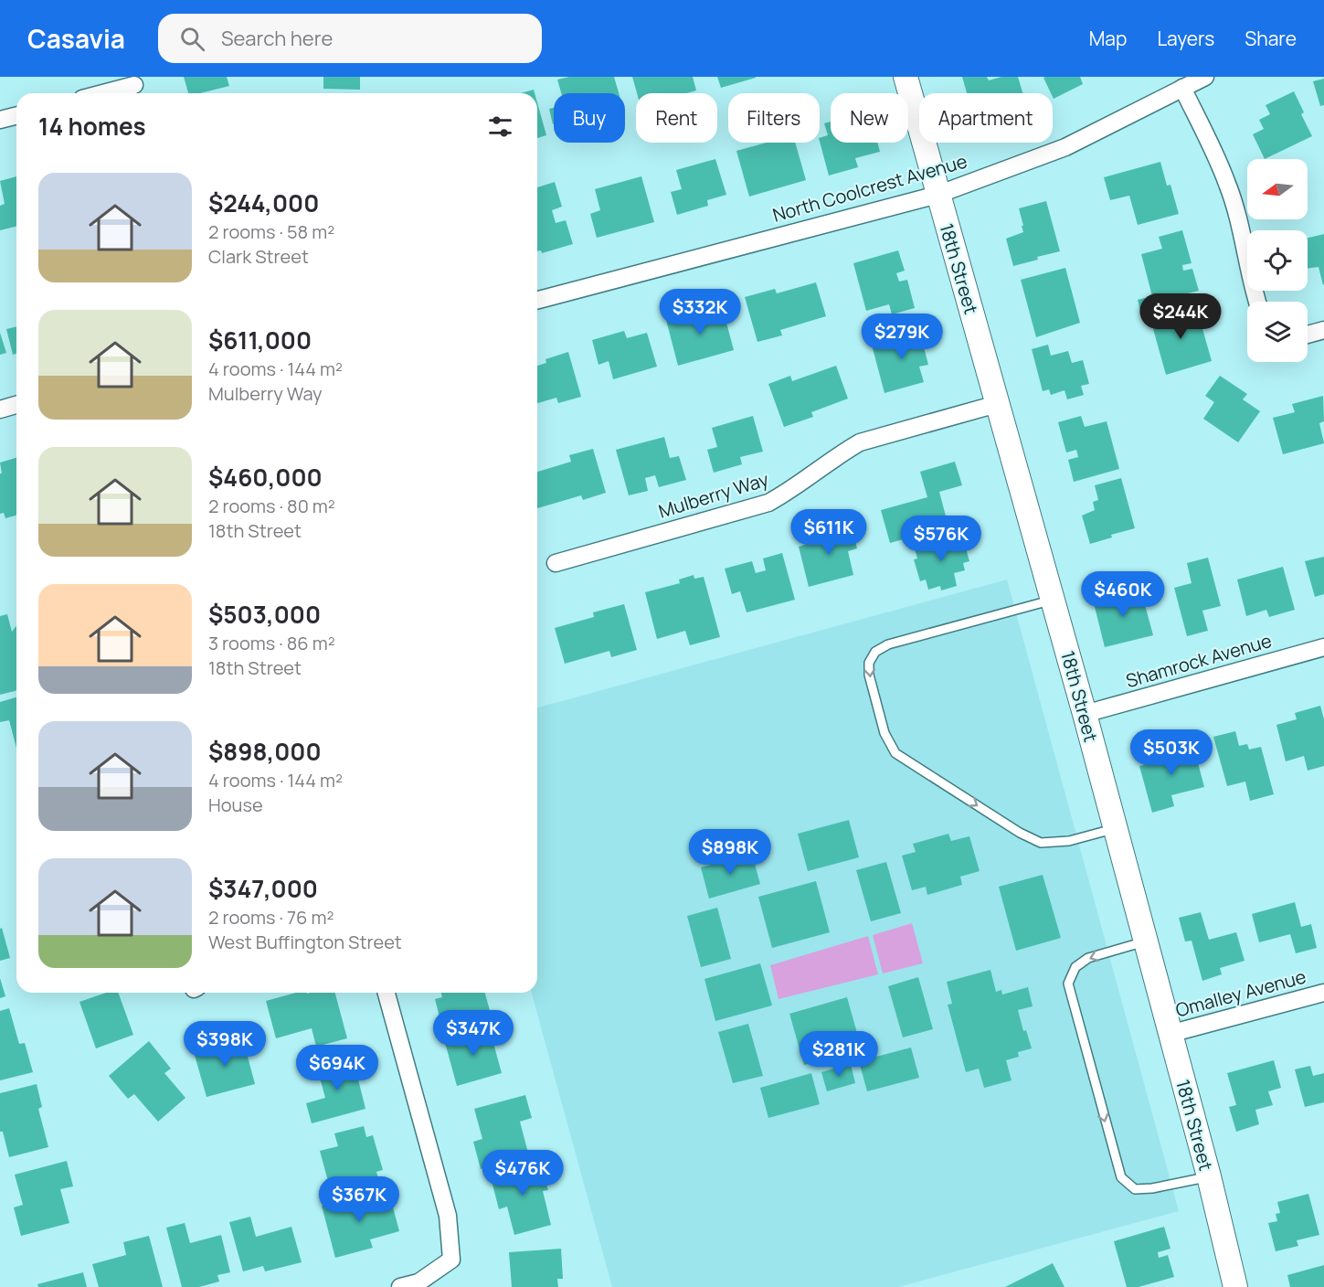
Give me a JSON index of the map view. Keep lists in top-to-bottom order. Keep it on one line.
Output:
{"streets":{"main road":["18th Street"],"street":["North Coolcrest Avenue","Mulberry Way","Shamrock Avenue","Omalley Avenue"]},"crossings":[["North Coolcrest Avenue","18th Street"],["18th Street","Mulberry Way"],["18th Street","Shamrock Avenue"],["18th Street","Omalley Avenue"]],"north":"left","page":{"header":"Casavia","search":"Search here","nav":["Map","Layers","Share"],"chip":["Buy","Rent","Filters","New","Apartment"],"heading":"14 homes","list":[{"name":"$244,000","note":"2 rooms · 58 m² · Clark Street"},{"name":"$611,000","note":"4 rooms · 144 m² · Mulberry Way"},{"name":"$460,000","note":"2 rooms · 80 m² · 18th Street"},{"name":"$503,000","note":"3 rooms · 86 m² · 18th Street"},{"name":"$898,000","note":"4 rooms · 144 m² · House"},{"name":"$347,000","note":"2 rooms · 76 m² · West Buffington Street"}],"price":["$332K","$244K","$279K","$611K","$576K","$460K","$503K","$898K","$347K","$398K","$281K","$694K","$476K","$367K"]}}
